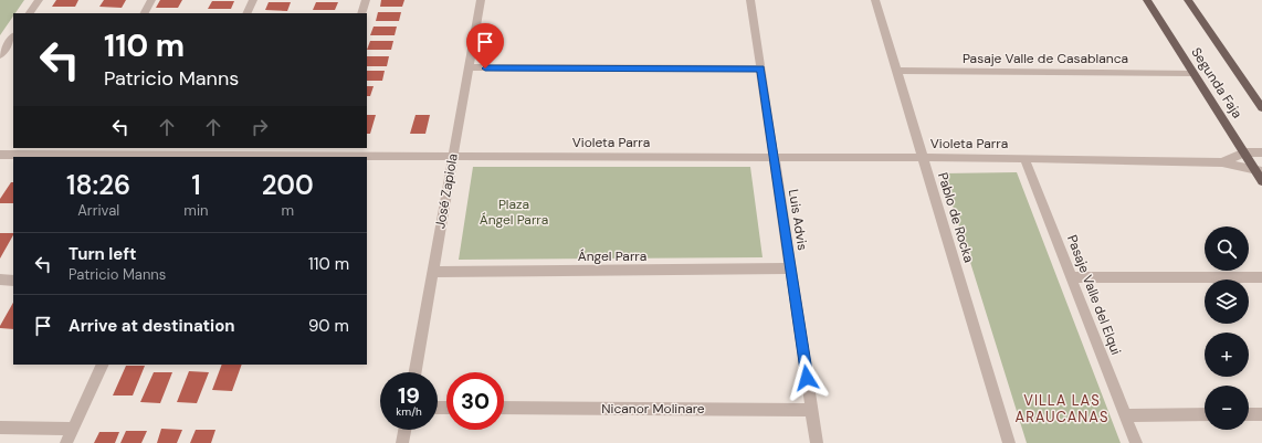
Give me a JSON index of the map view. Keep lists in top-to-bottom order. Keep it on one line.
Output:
{"streets":{"main road":["Segunda Faja"],"street":["Pasaje Valle de Casablanca","Violeta Parra","José Zapiola","Pablo de Rocka","Luis Advis","Ángel Parra","Pasaje Valle del Elqui","Nicanor Molinare"]},"crossings":[["Pasaje Valle de Casablanca","Segunda Faja"],["Pasaje Valle de Casablanca","Pablo de Rocka"],["Violeta Parra","José Zapiola"],["Violeta Parra","Pablo de Rocka"],["Violeta Parra","Luis Advis"],["Violeta Parra","Pasaje Valle del Elqui"],["José Zapiola","Ángel Parra"],["Luis Advis","Ángel Parra"],["Luis Advis","Nicanor Molinare"]],"districts":["VILLA LAS ARAUCANAS"],"parks":["Plaza Ángel Parra"],"page":{"turn":["110 m","Patricio Manns"],"eta":["18:26","Arrival","1","min","200","m"],"map_buttons":["+","−"],"list":[{"name":"Turn left","note":"Patricio Manns","value":"110 m"},{"name":"Arrive at destination","value":"90 m"}],"speed":"19 km/h","limit":"30"}}
